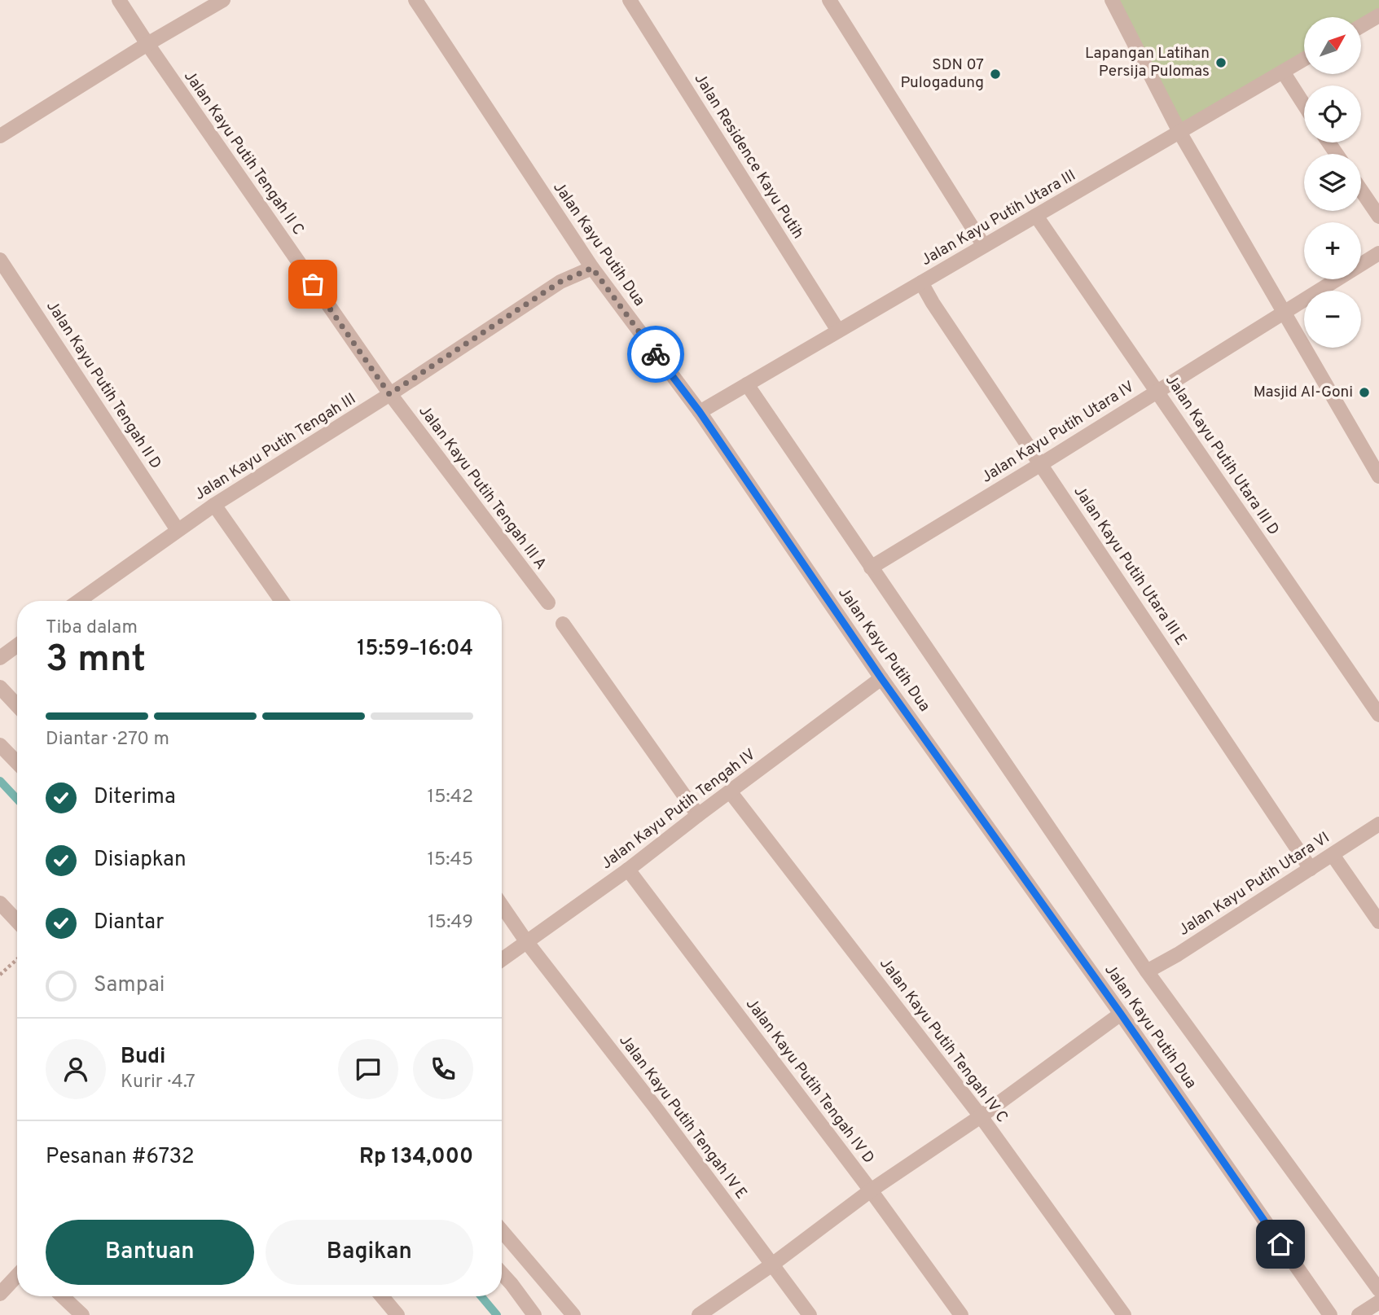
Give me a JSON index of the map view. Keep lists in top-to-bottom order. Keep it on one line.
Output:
{"streets":{"street":["Jalan Kayu Putih Tengah II C","Jalan Residence Kayu Putih","Jalan Kayu Putih Utara III","Jalan Kayu Putih Dua","Jalan Kayu Putih Tengah II D","Jalan Kayu Putih Utara IV","Jalan Kayu Putih Tengah III","Jalan Kayu Putih Utara III D","Jalan Kayu Putih Tengah III A","Jalan Kayu Putih Utara III E","Jalan Kayu Putih Tengah IV","Jalan Kayu Putih Utara VI","Jalan Kayu Putih Tengah IV C","Jalan Kayu Putih Tengah IV D","Jalan Kayu Putih Tengah IV E"]},"crossings":[["Jalan Kayu Putih Tengah II C","Jalan Kayu Putih Tengah III"],["Jalan Kayu Putih Tengah II C","Jalan Kayu Putih Tengah III A"],["Jalan Residence Kayu Putih","Jalan Kayu Putih Utara III"],["Jalan Kayu Putih Utara III","Jalan Kayu Putih Dua"],["Jalan Kayu Putih Utara III","Jalan Kayu Putih Utara III D"],["Jalan Kayu Putih Utara III","Jalan Kayu Putih Utara III E"],["Jalan Kayu Putih Dua","Jalan Kayu Putih Utara IV"],["Jalan Kayu Putih Dua","Jalan Kayu Putih Tengah III"],["Jalan Kayu Putih Dua","Jalan Kayu Putih Tengah IV"],["Jalan Kayu Putih Dua","Jalan Kayu Putih Utara VI"],["Jalan Kayu Putih Tengah II D","Jalan Kayu Putih Tengah III"],["Jalan Kayu Putih Utara IV","Jalan Kayu Putih Utara III D"],["Jalan Kayu Putih Utara IV","Jalan Kayu Putih Utara III E"],["Jalan Kayu Putih Tengah III","Jalan Kayu Putih Tengah III A"],["Jalan Kayu Putih Utara III E","Jalan Kayu Putih Utara VI"],["Jalan Kayu Putih Tengah IV","Jalan Kayu Putih Tengah IV C"],["Jalan Kayu Putih Tengah IV","Jalan Kayu Putih Tengah IV D"],["Jalan Kayu Putih Tengah IV","Jalan Kayu Putih Tengah IV E"]],"places":["Lapangan Latihan Persija Pulomas","SDN 07 Pulogadung","Masjid Al-Goni"],"north":"top right","page":{"map_buttons":["+","−"],"heading":["3 mnt","Tiba dalam","15:59–16:04"],"panel":["Budi","Kurir · 4.7","Pesanan #6732","Rp 134,000"],"bar":"Diantar · 270 m","list":[["Diterima","15:42"],["Disiapkan","15:45"],["Diantar","15:49"],"Sampai"],"buttons":["Bantuan","Bagikan"]}}
